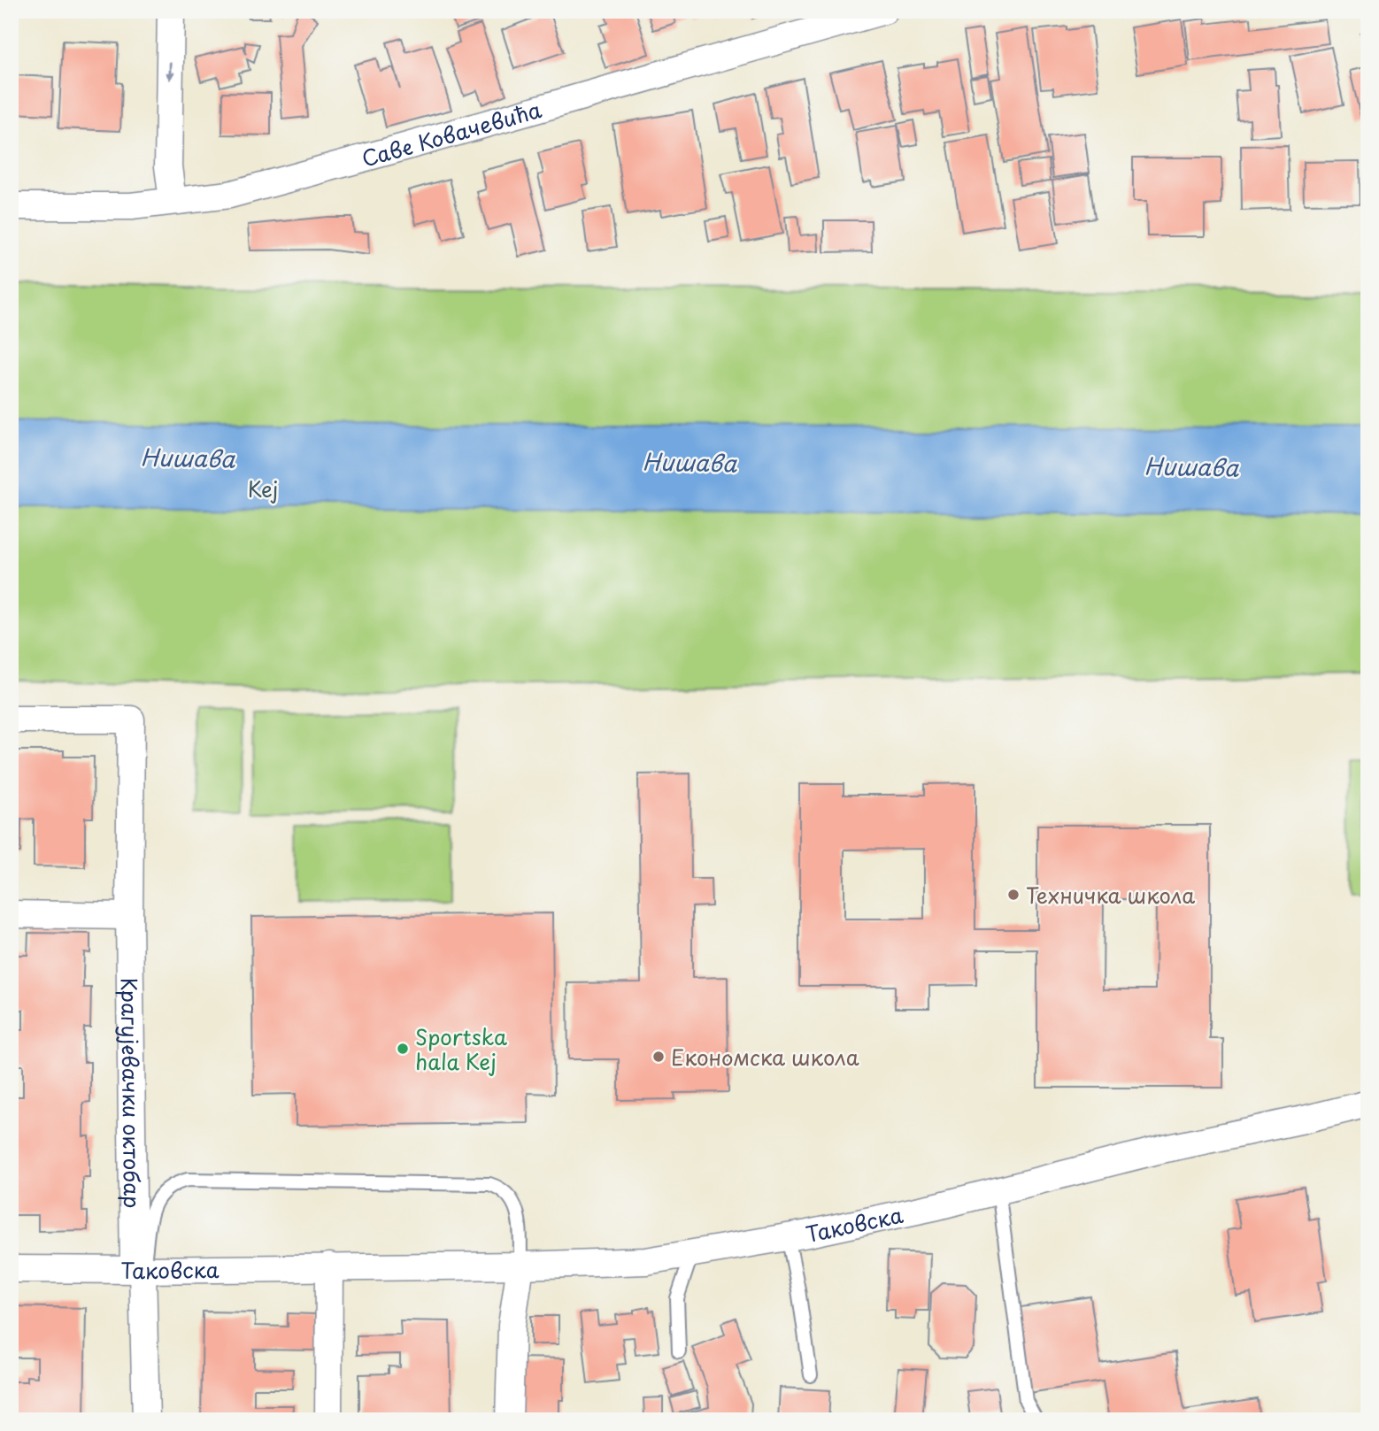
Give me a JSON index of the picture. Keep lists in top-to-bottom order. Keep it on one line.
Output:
{"streets":{"street":["Саве Ковачевића","Крагујевачки октобар","Таковска"]},"crossings":[["Крагујевачки октобар","Таковска"]],"water":["Нишава"],"parks":["Кеј"],"places":["Техничка школа","Sportska hala Kej","Економска школа"]}
